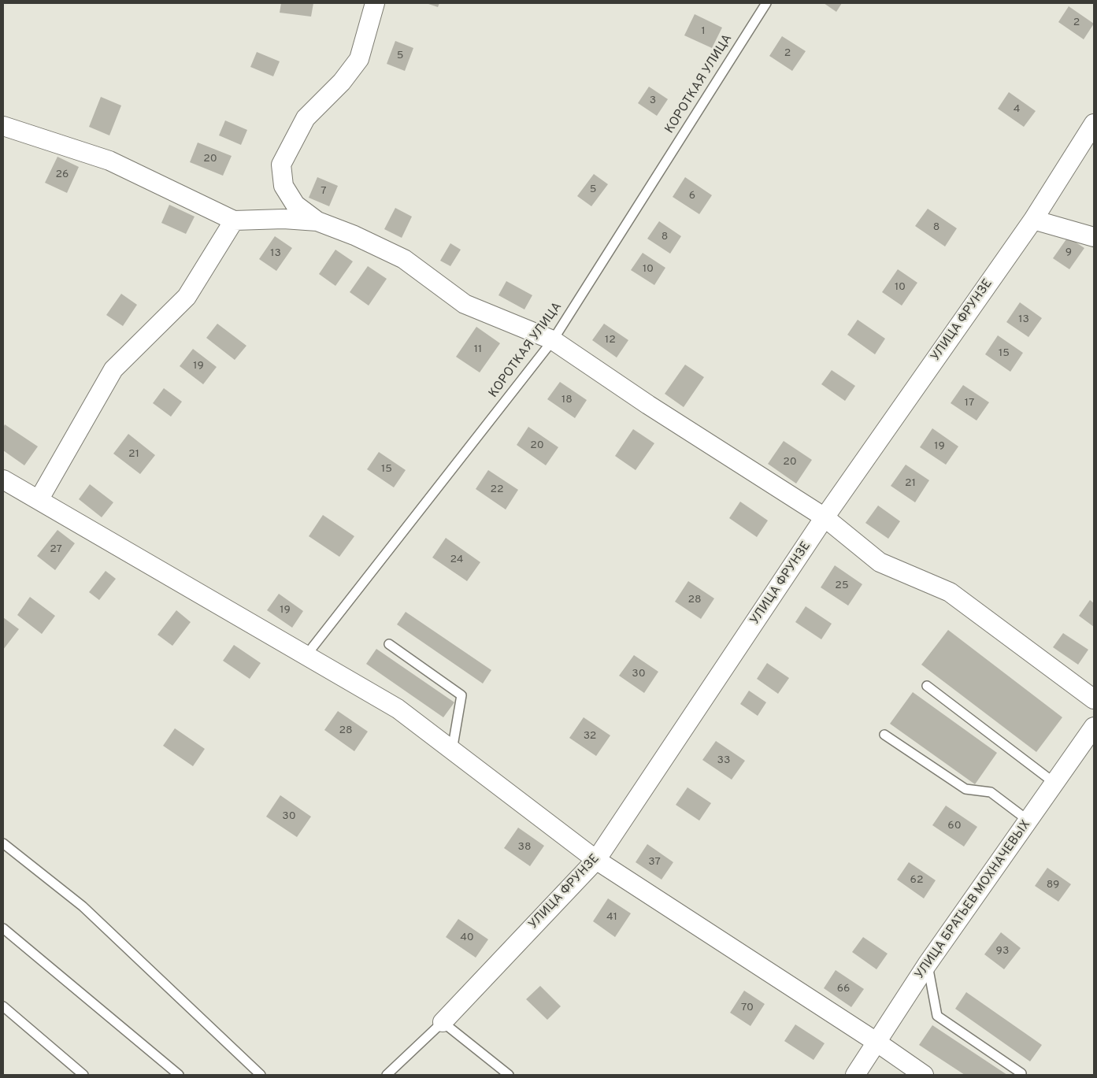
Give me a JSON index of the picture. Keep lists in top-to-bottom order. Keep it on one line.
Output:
{"streets":{"street":["УЛИЦА ФРУНЗЕ","УЛИЦА БРАТЬЕВ МОХНАЧЕВЫХ"],"lane":["КОРОТКАЯ УЛИЦА"]},"house_numbers":["2","1","2","5","3","4","20","26","5","7","6","8","8","9","13","10","10","13","12","11","15","19","18","17","20","19","21","20","15","21","22","27","24","25","28","19","30","28","32","33","30","60","38","37","62","89","41","40","93","66","70"]}
